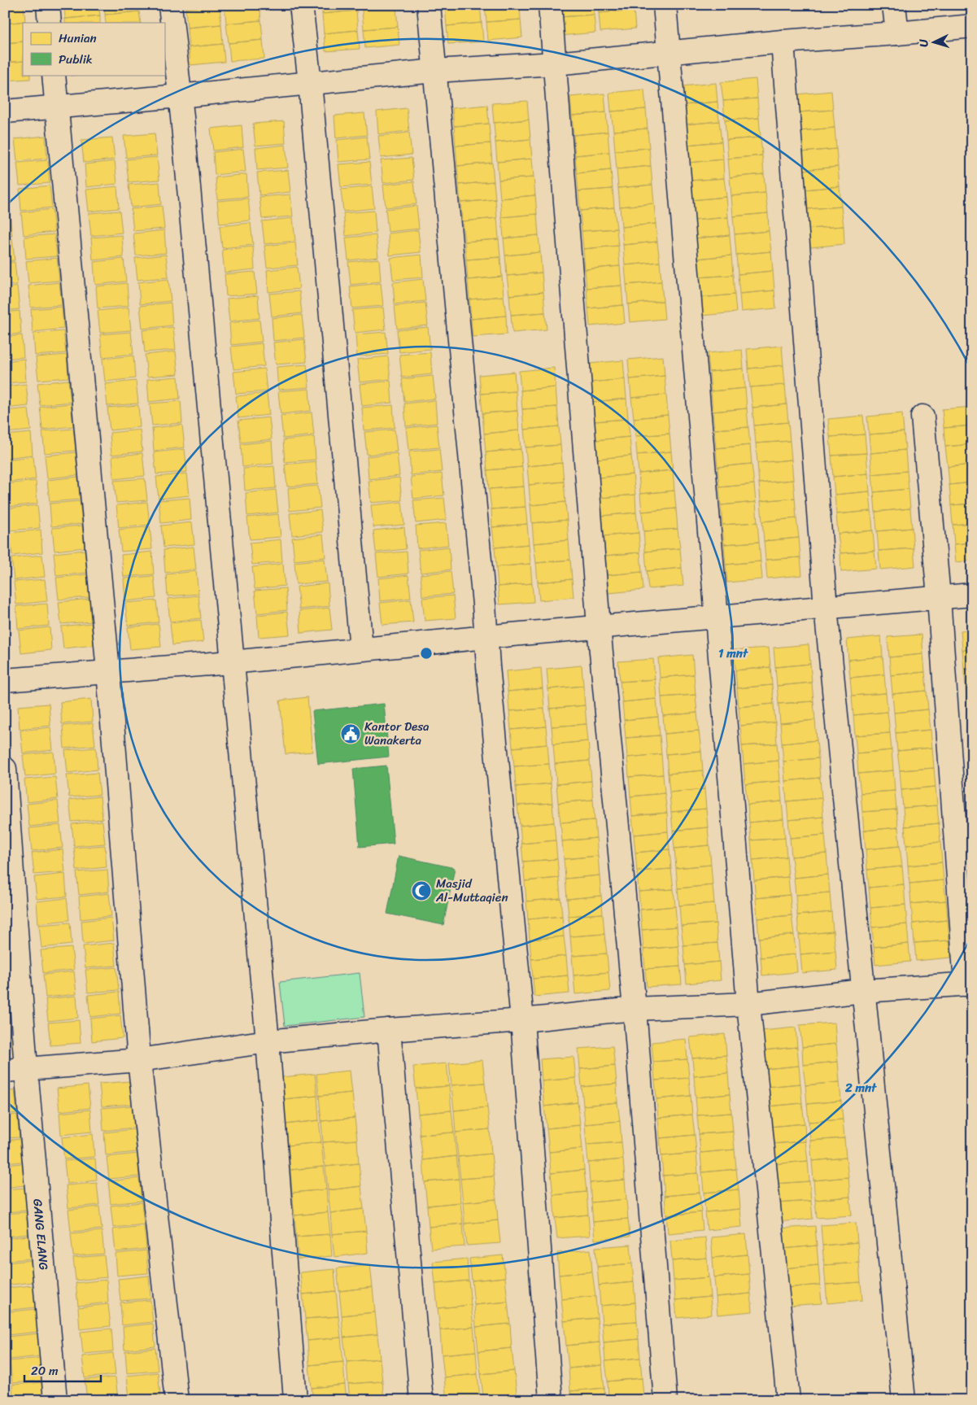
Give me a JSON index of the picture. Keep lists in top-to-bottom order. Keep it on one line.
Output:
{"streets":{"street":["GANG ELANG"]},"places":{"public building":["Kantor Desa Wanakerta"],"mosque":["Masjid Al-Muttaqien"]},"legend":["Hunian","Publik"],"scale_bar":"20 m","north":"left","rings":["1 mnt","2 mnt"]}
